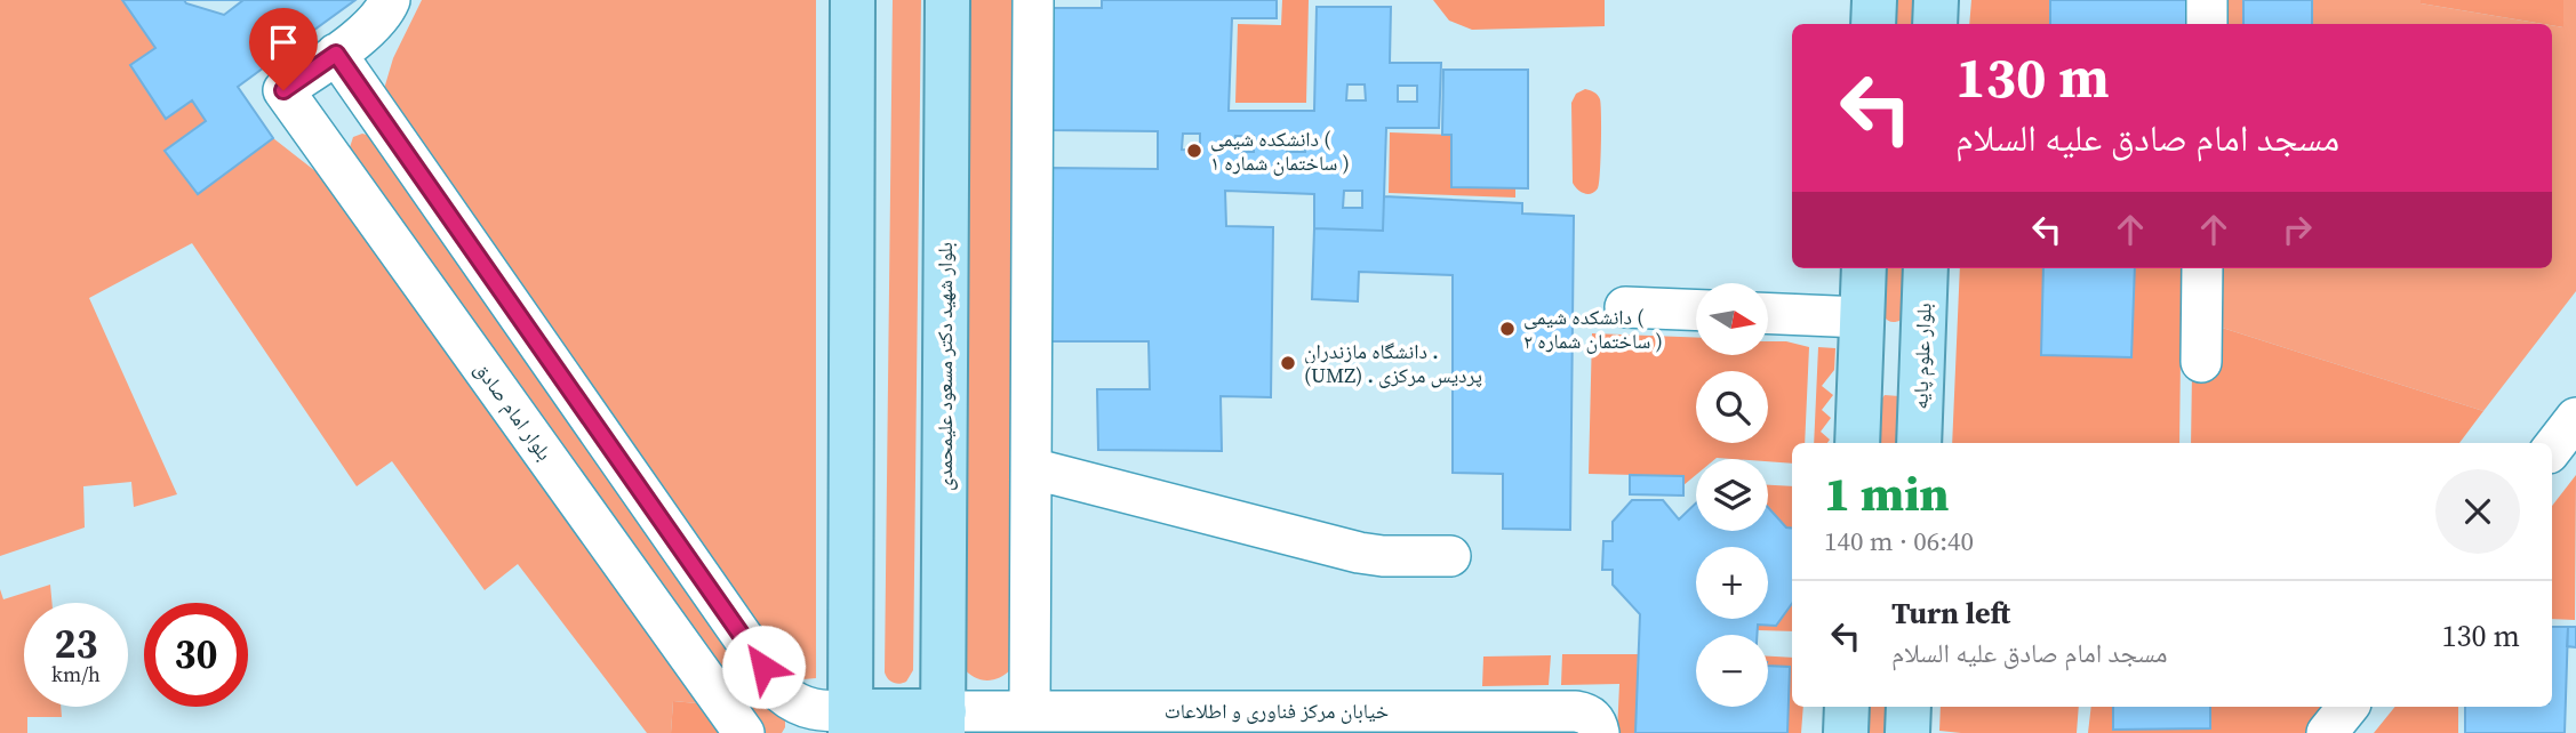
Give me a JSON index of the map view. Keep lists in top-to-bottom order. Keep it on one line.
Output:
{"streets":{"main road":["بلوار علوم پایه","بلوار شهید دکتر مسعود علیمحمدی"],"street":["بلوار امام صادق","خیابان مرکز فناوری و اطلاعات"]},"crossings":[["بلوار شهید دکتر مسعود علیمحمدی","خیابان مرکز فناوری و اطلاعات"]],"places":["دانشکده شیمی ( ساختمان شماره ۱ )","دانشکده شیمی ( ساختمان شماره ۲ )","دانشگاه مازندران . (UMZ) . پردیس مرکزی"],"north":"right","page":{"turn":["130 m","مسجد امام صادق علیه السلام"],"map_buttons":["+","−"],"heading":["1 min","140 m · 06:40"],"list":[{"name":"Turn left","note":"مسجد امام صادق علیه السلام","value":"130 m"}],"speed":"23 km/h","limit":"30"}}
